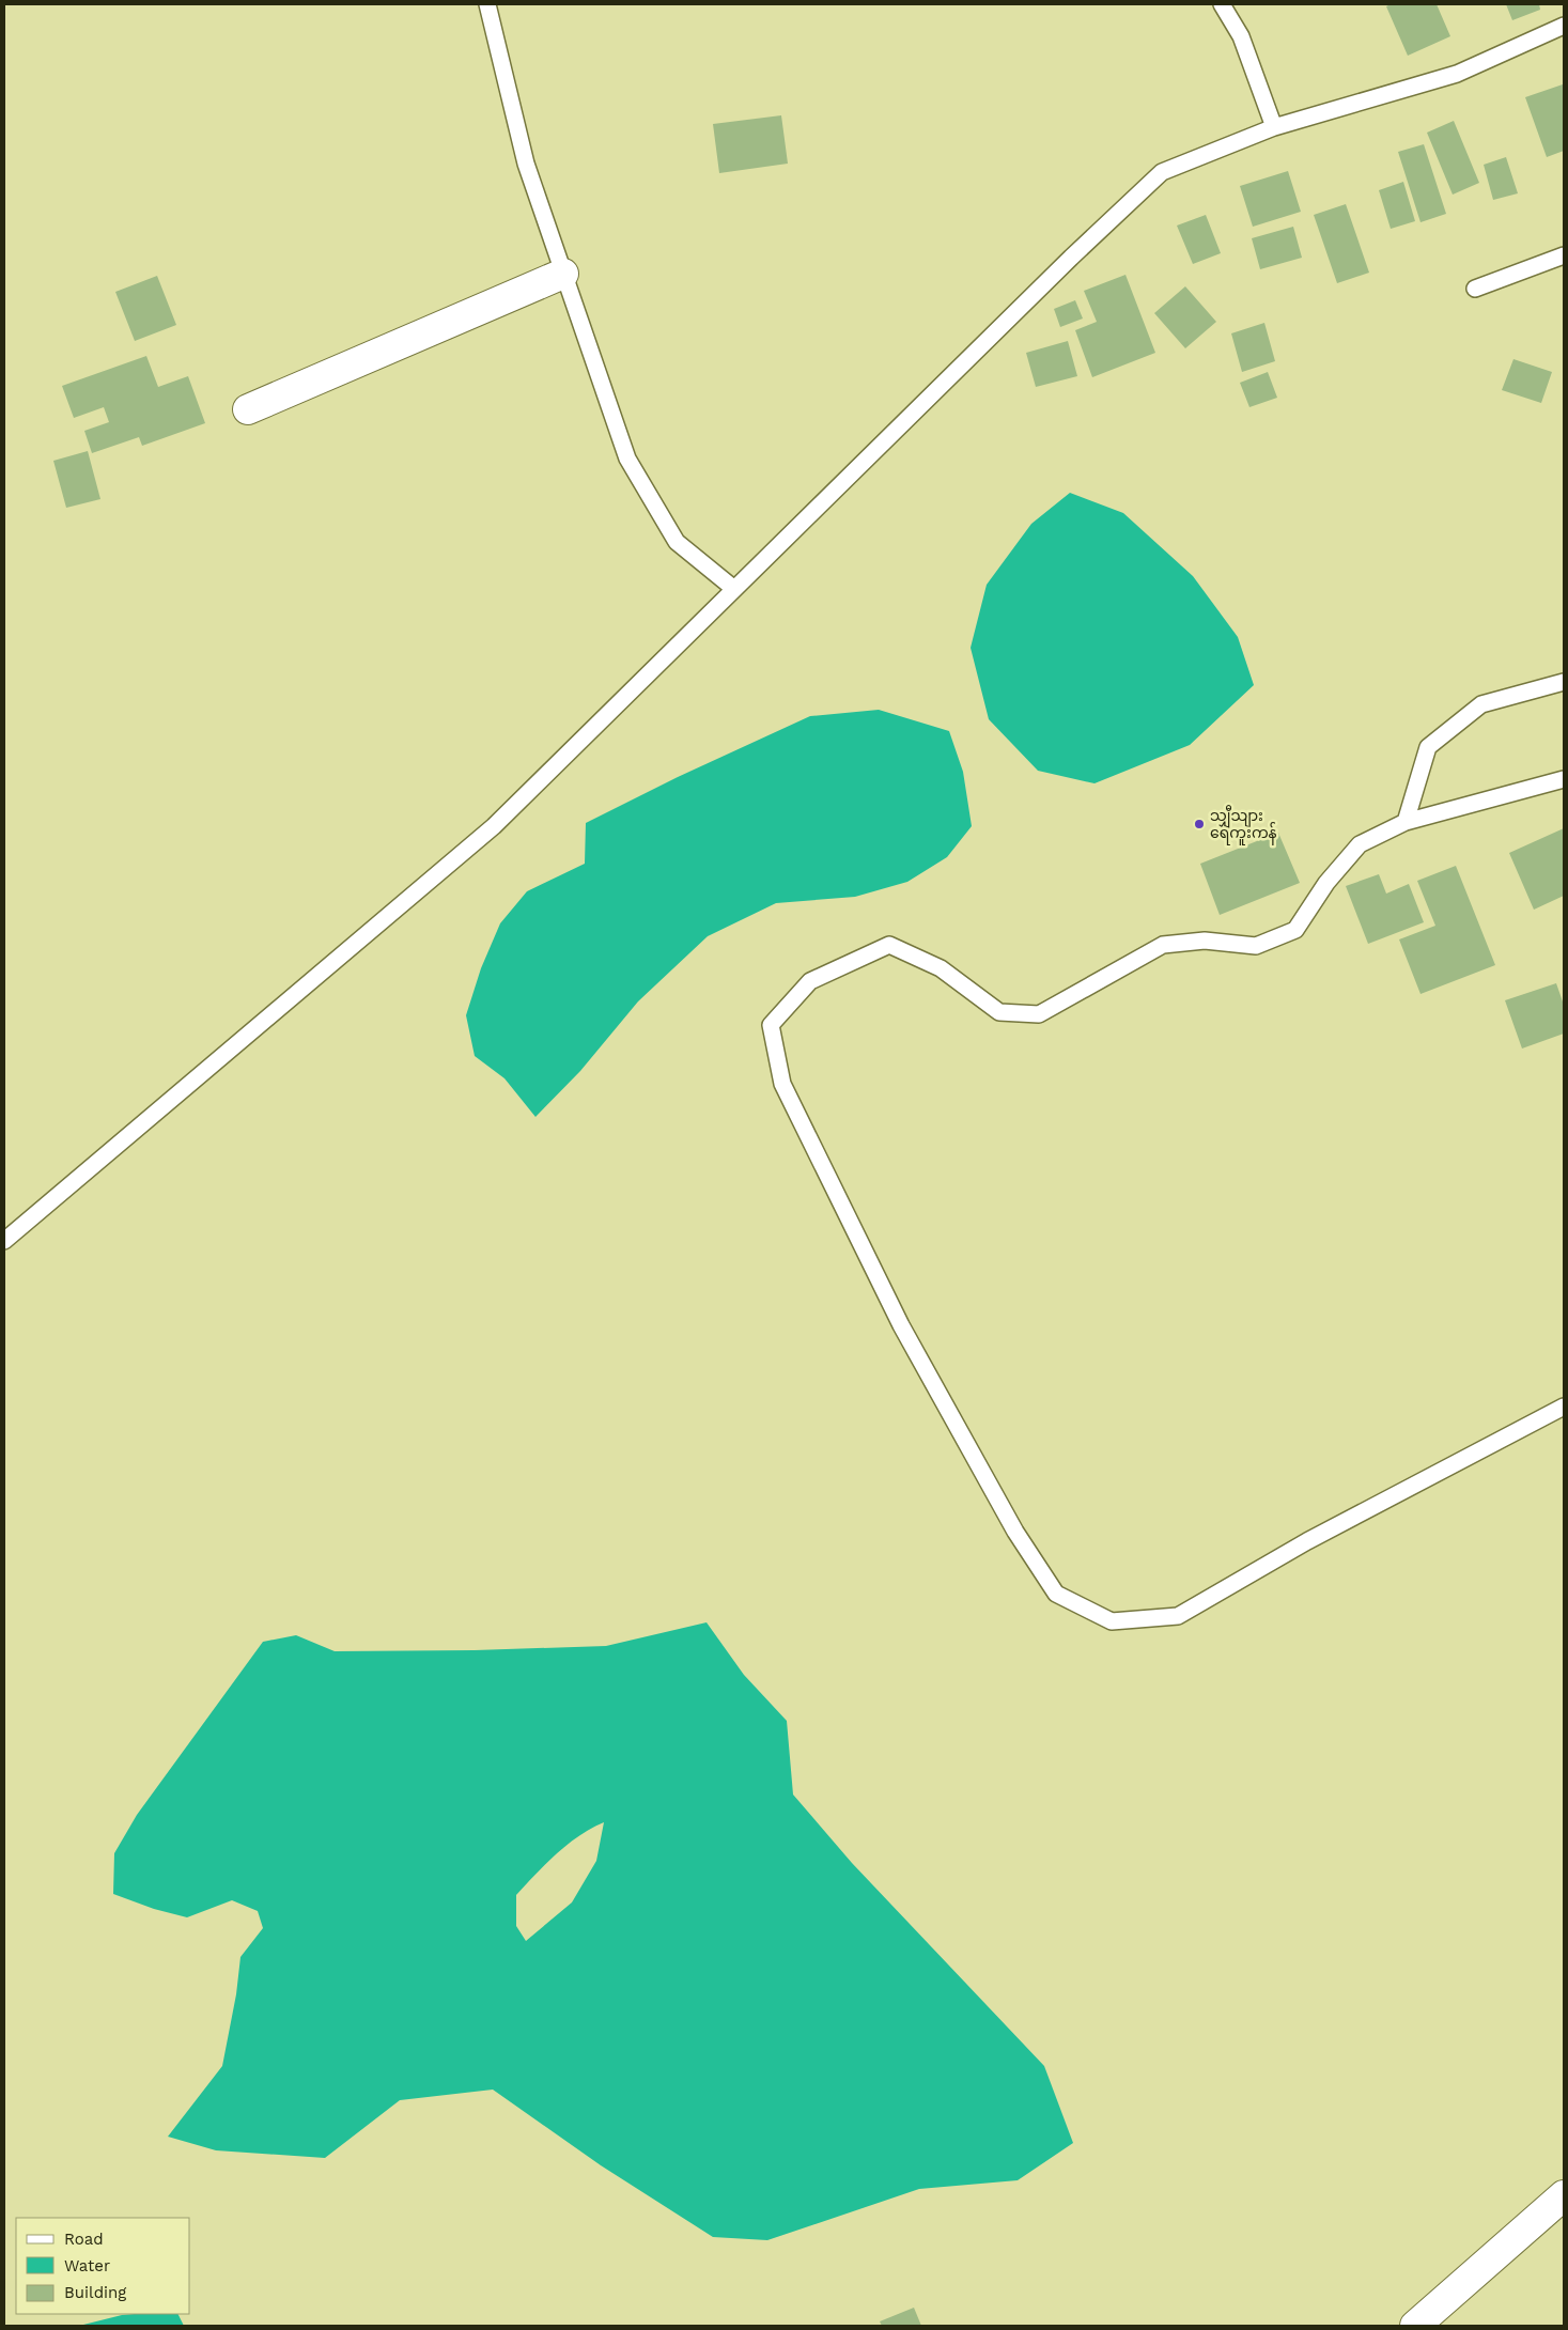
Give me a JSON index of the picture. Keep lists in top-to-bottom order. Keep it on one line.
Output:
{"places":["သျှီသျား ရေကူးကန်"],"legend":["Road","Water","Building"]}
